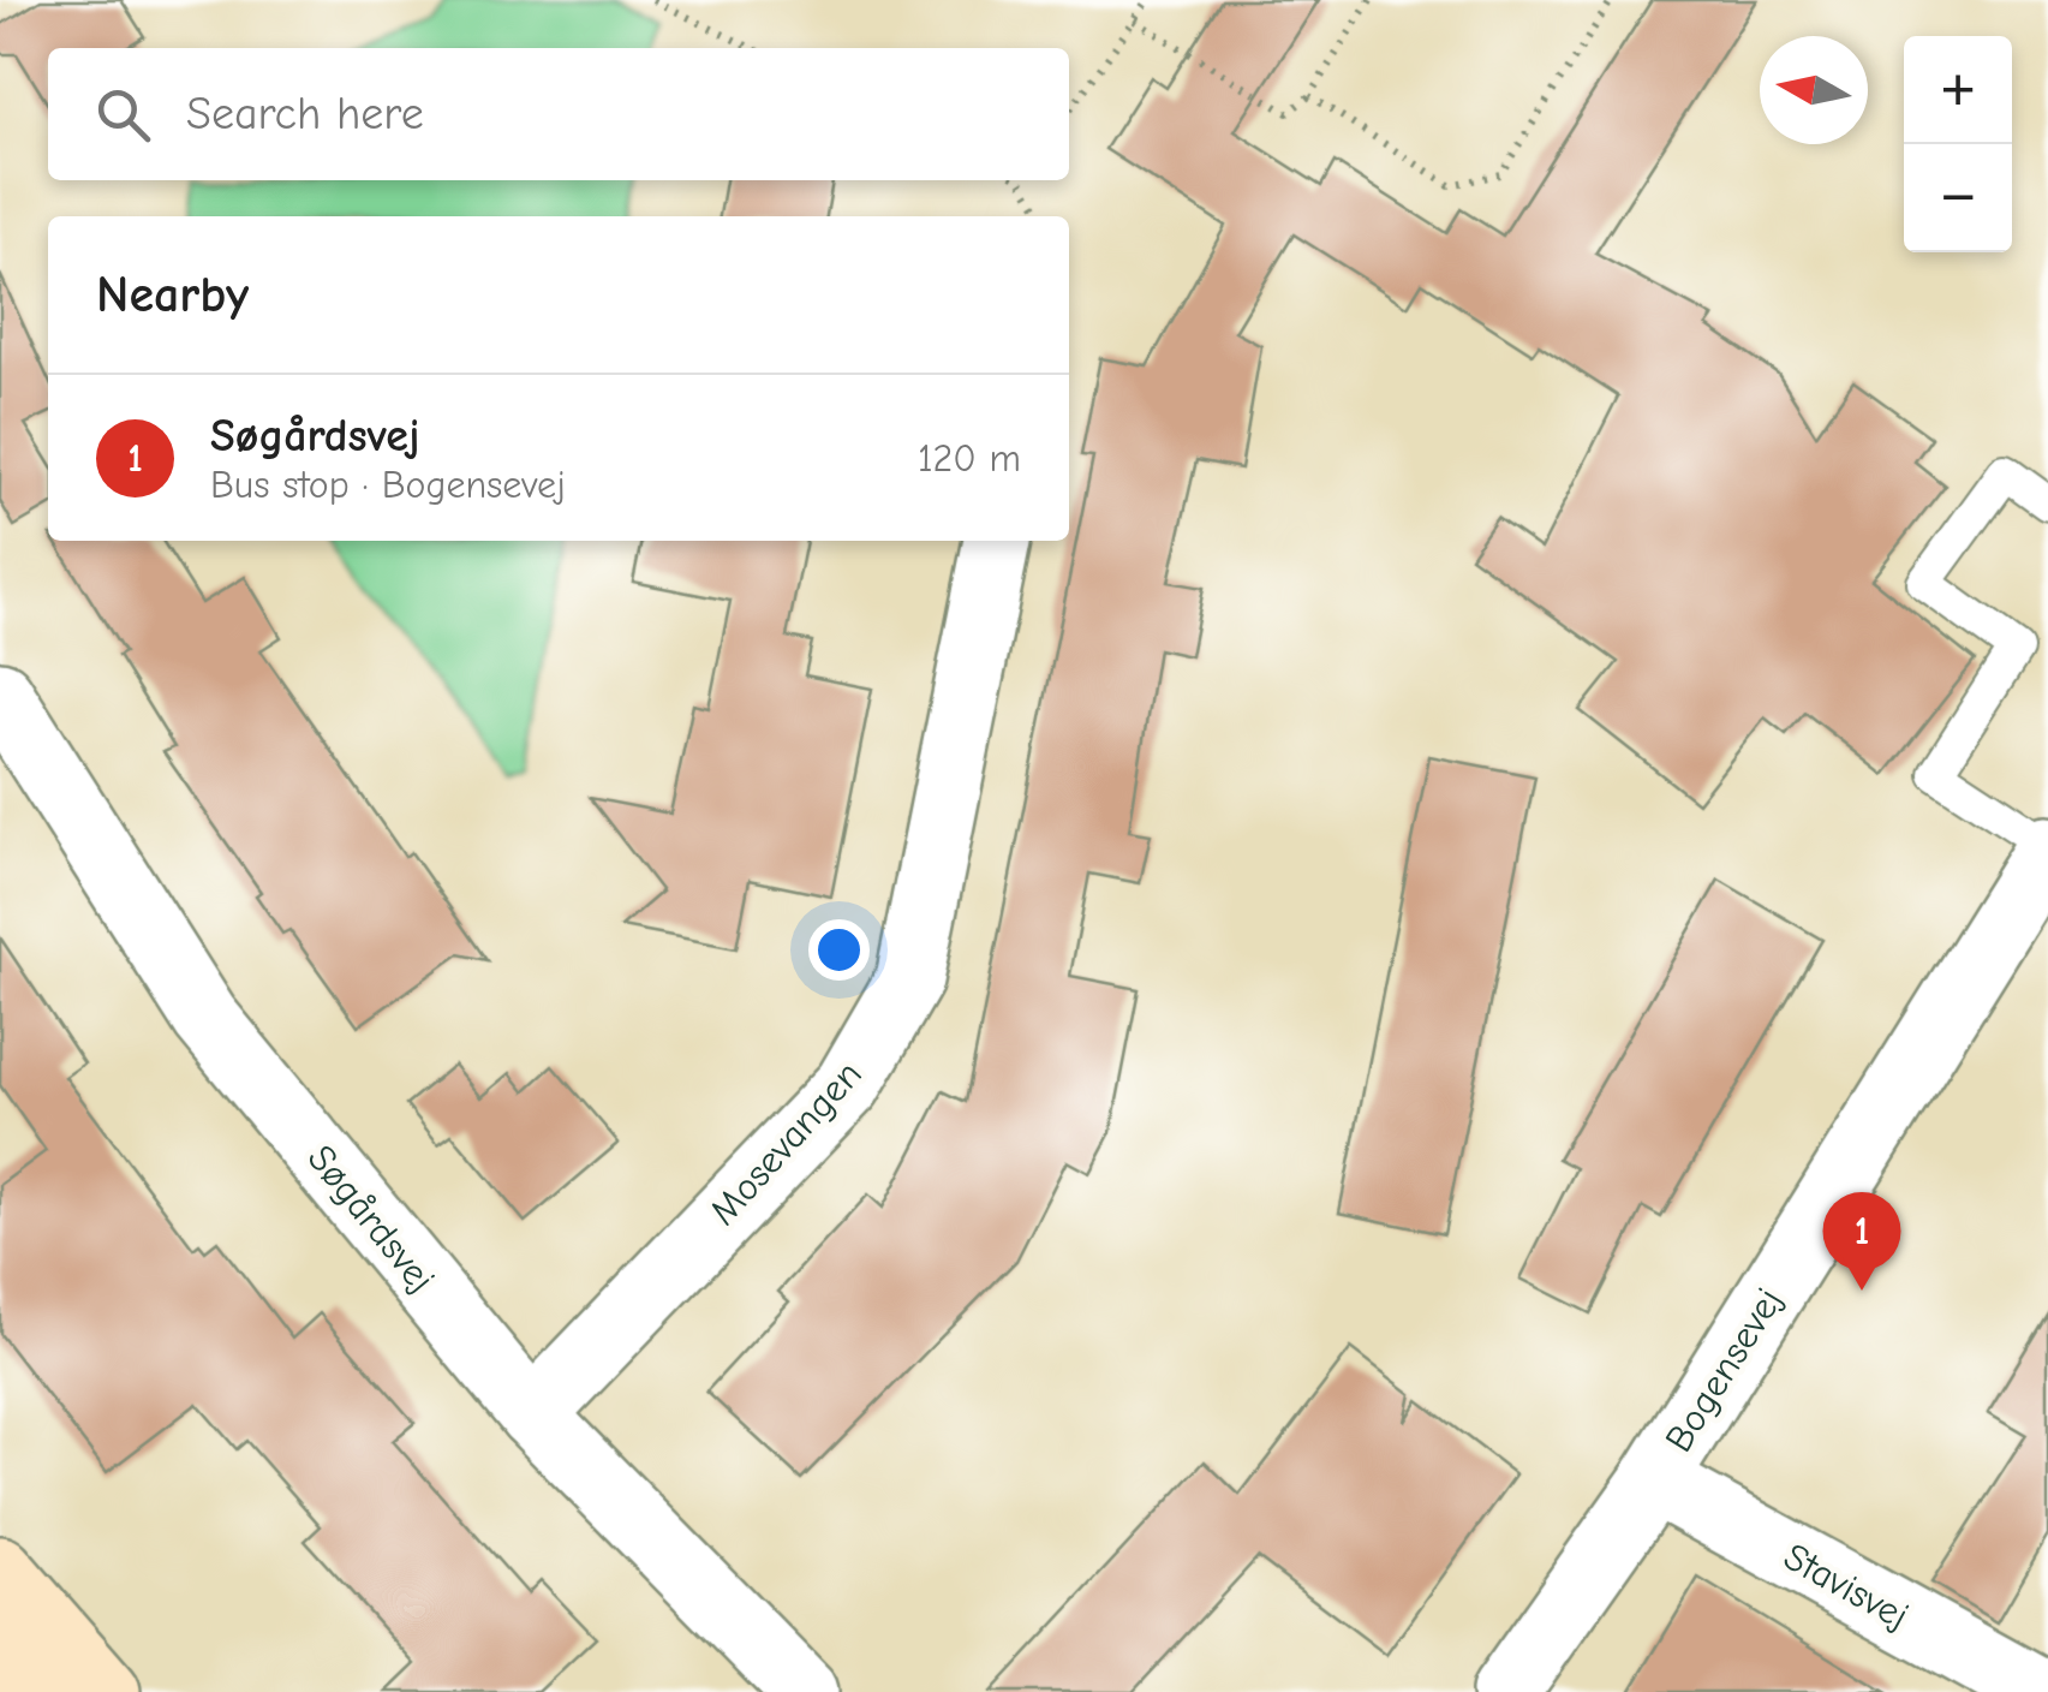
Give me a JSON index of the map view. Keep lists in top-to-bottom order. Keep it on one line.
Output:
{"streets":{"street":["Mosevangen","Søgårdsvej","Bogensevej","Stavisvej"]},"crossings":[["Mosevangen","Søgårdsvej"],["Bogensevej","Stavisvej"]],"north":"left","page":{"map_buttons":["+","−"],"search":"Search here","heading":"Nearby","list":[{"mark":"1","name":"Søgårdsvej","note":"Bus stop · Bogensevej","value":"120 m"}],"pins":"1"}}
